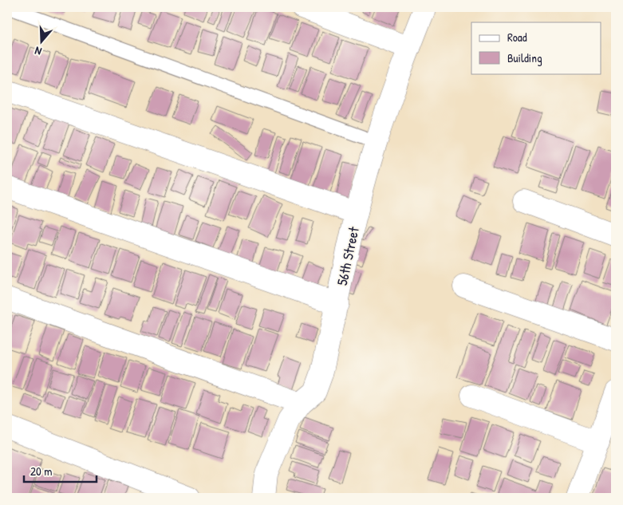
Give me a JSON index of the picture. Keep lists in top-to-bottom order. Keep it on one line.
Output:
{"streets":{"street":["56th Street"]},"legend":["Road","Building"],"scale_bar":"20 m","north":"bottom"}
